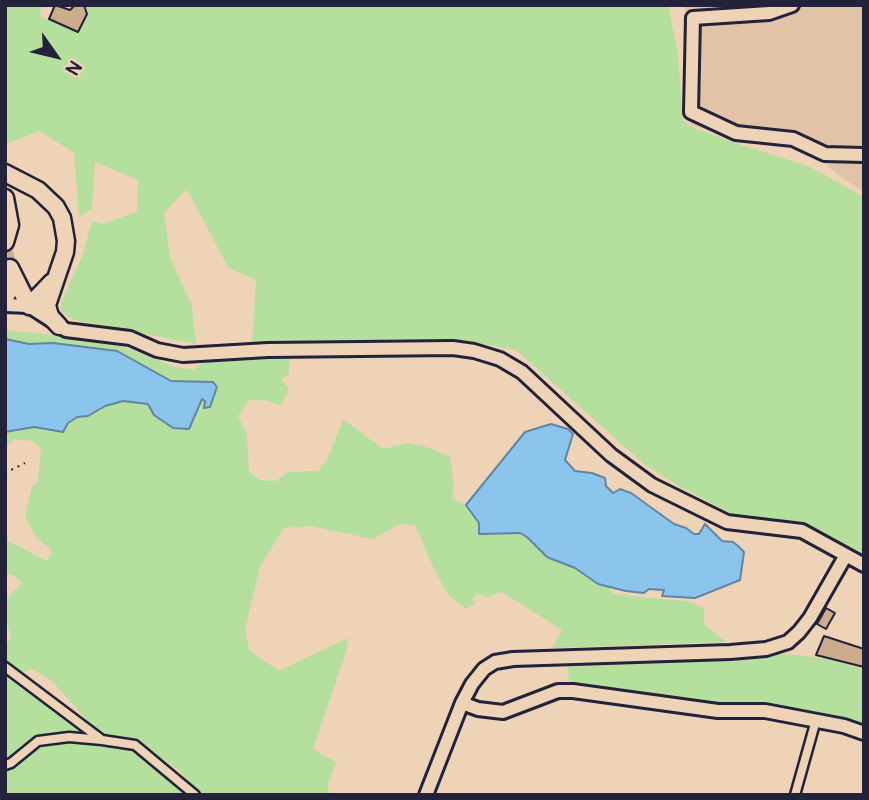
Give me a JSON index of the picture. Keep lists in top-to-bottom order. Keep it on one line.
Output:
{"north":"bottom right"}
